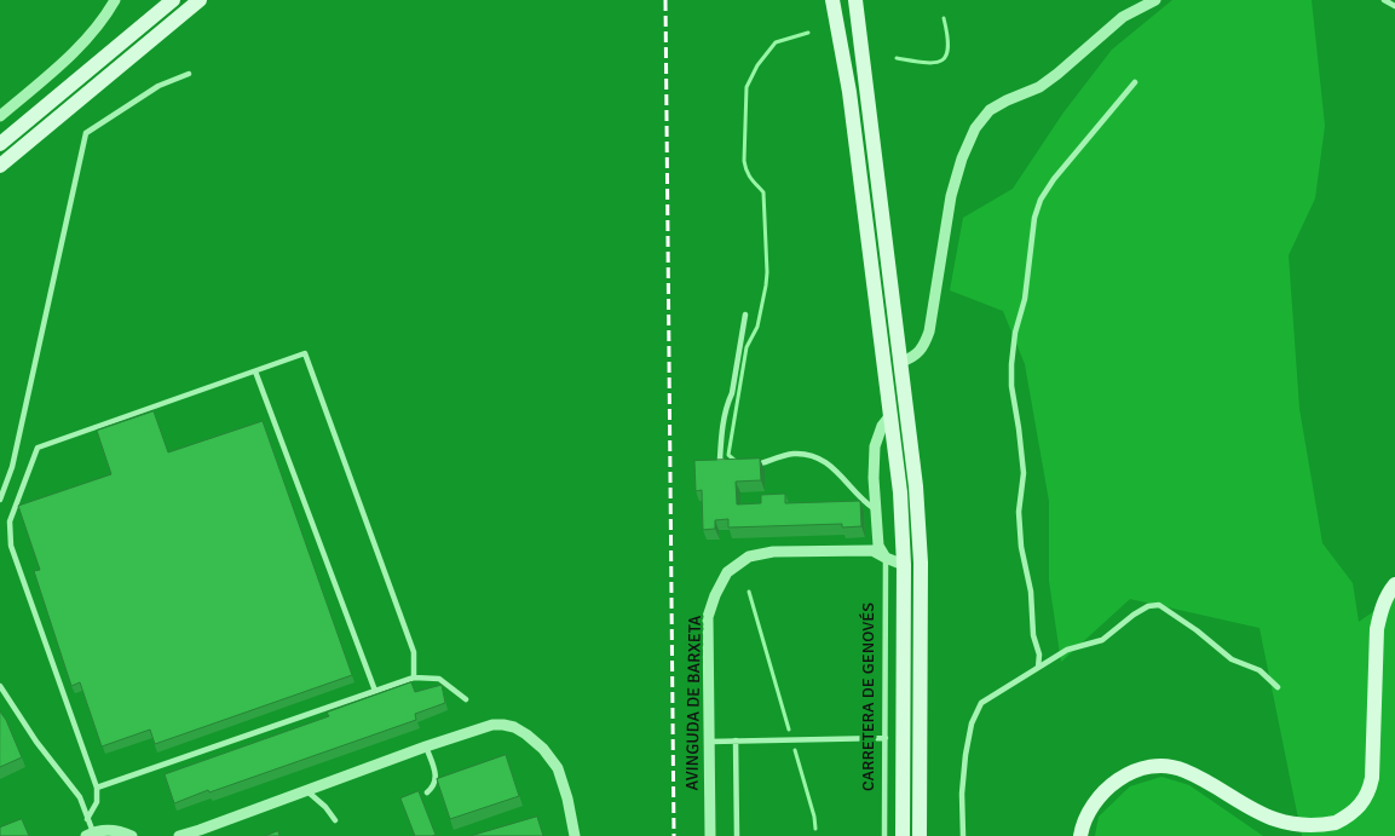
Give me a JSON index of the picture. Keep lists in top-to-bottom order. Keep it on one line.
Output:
{"streets":{"street":["CARRETERA DE GENOVÉS","AVINGUDA DE BARXETA"]},"crossings":[["CARRETERA DE GENOVÉS","AVINGUDA DE BARXETA"]]}
